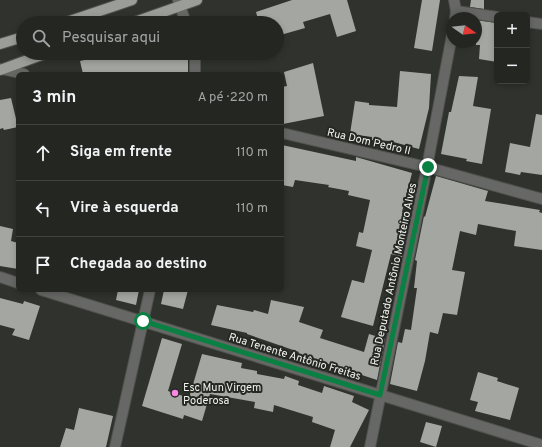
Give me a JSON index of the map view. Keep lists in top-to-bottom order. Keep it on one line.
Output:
{"streets":{"street":["Rua Dom Pedro II","Rua Deputado Antônio Monteiro Alves","Rua Tenente Antônio Freitas"]},"crossings":[["Rua Dom Pedro II","Rua Deputado Antônio Monteiro Alves"],["Rua Deputado Antônio Monteiro Alves","Rua Tenente Antônio Freitas"]],"places":["Esc Mun Virgem Poderosa"],"north":"right","page":{"map_buttons":["+","−"],"search":"Pesquisar aqui","heading":["3 min","A pé · 220 m"],"list":[["Siga em frente","110 m"],["Vire à esquerda","110 m"],"Chegada ao destino"]}}
